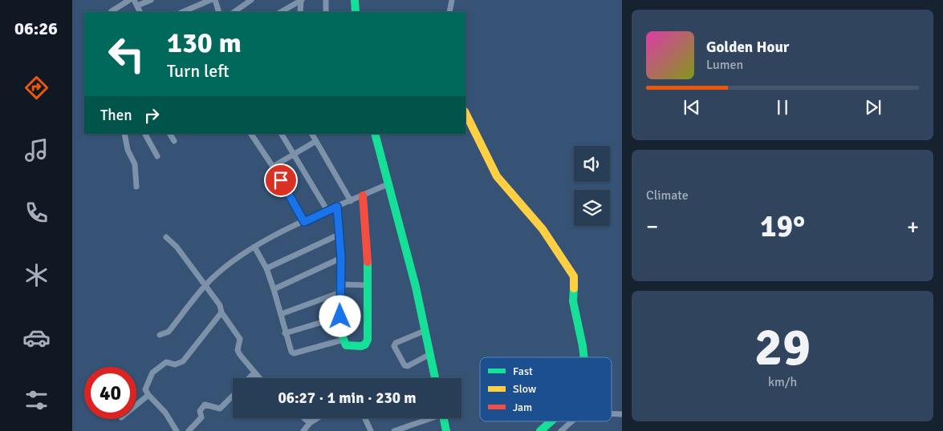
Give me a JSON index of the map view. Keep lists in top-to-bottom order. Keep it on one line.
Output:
{"legend":["Fast","Slow","Jam"],"page":{"tabs":"06:26","turn":["130 m","Turn left"],"song":["Golden Hour","Lumen"],"then":"Then","tile":["Climate",["29","km/h"]],"heat":["−","19°","+"],"limit":"40","trip":"06:27 · 1 min · 230 m"}}
